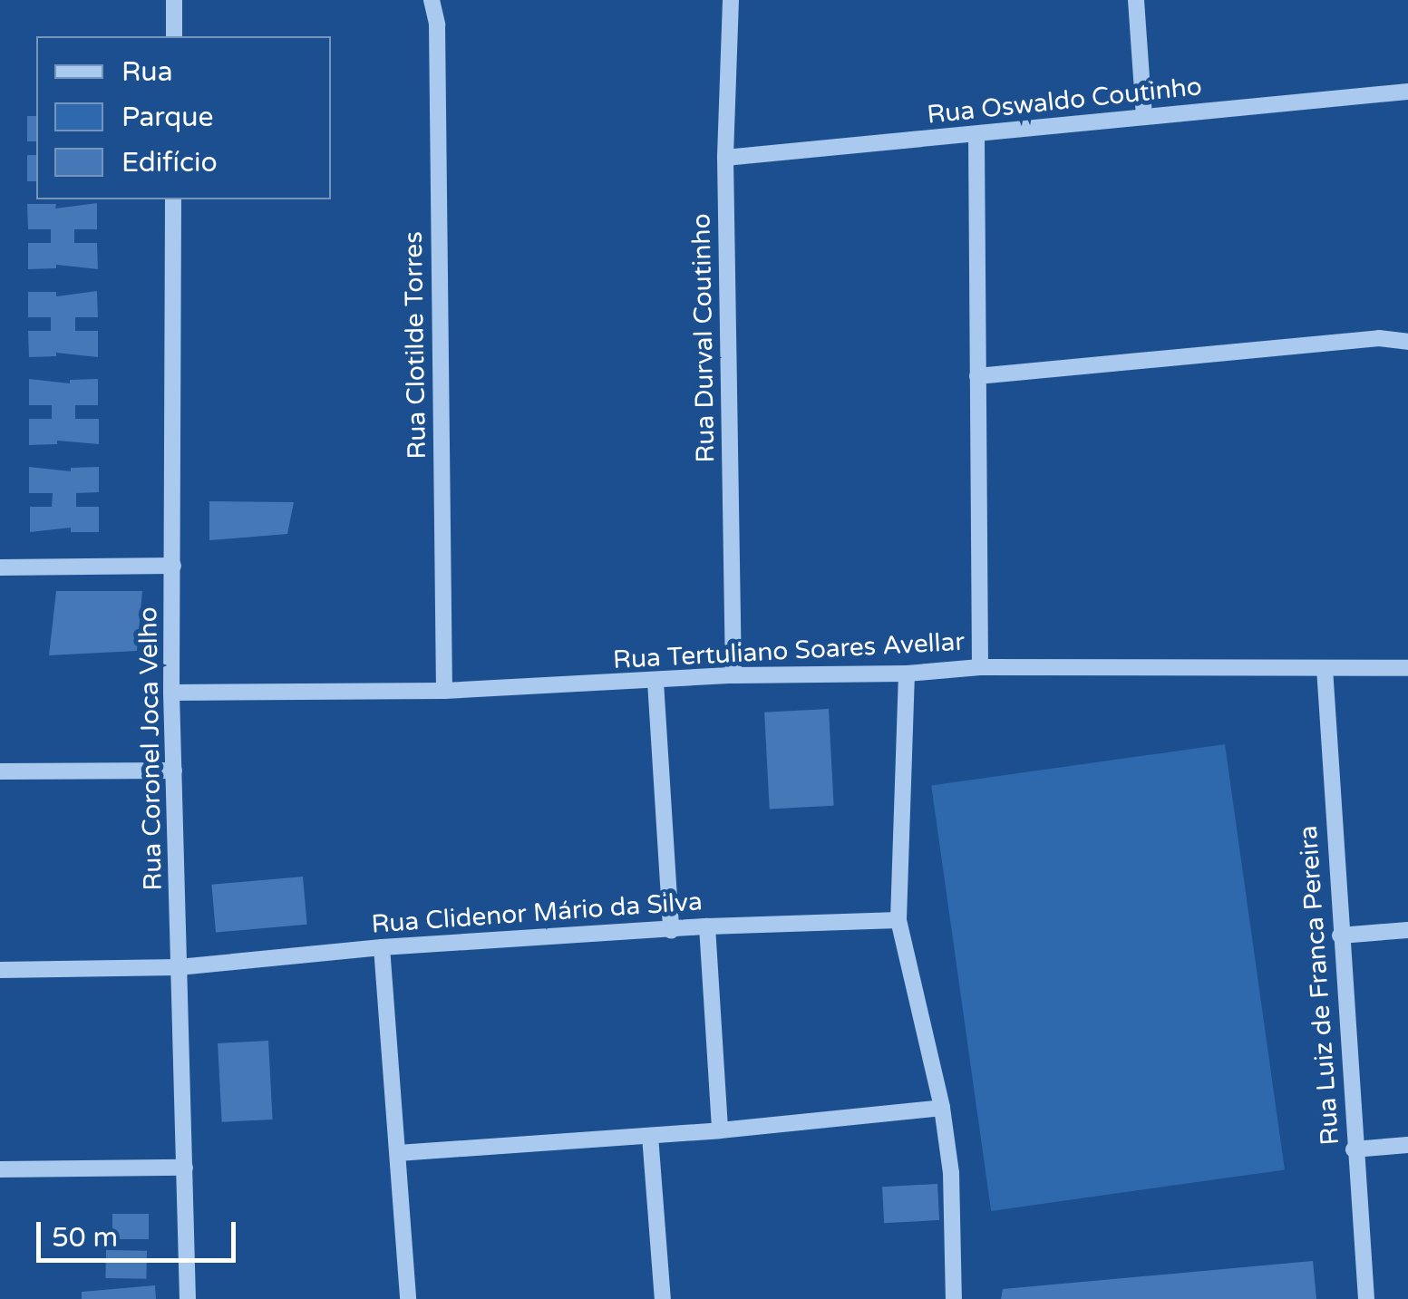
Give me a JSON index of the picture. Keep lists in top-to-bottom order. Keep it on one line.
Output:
{"streets":{"street":["Rua Oswaldo Coutinho","Rua Durval Coutinho","Rua Clotilde Torres","Rua Tertuliano Soares Avellar","Rua Coronel Joca Velho","Rua Clidenor Mário da Silva","Rua Luiz de Franca Pereira"]},"crossings":[["Rua Oswaldo Coutinho","Rua Durval Coutinho"],["Rua Durval Coutinho","Rua Tertuliano Soares Avellar"],["Rua Clotilde Torres","Rua Tertuliano Soares Avellar"],["Rua Tertuliano Soares Avellar","Rua Coronel Joca Velho"],["Rua Tertuliano Soares Avellar","Rua Luiz de Franca Pereira"],["Rua Coronel Joca Velho","Rua Clidenor Mário da Silva"]],"legend":["Rua","Parque","Edifício"],"scale_bar":"50 m"}
